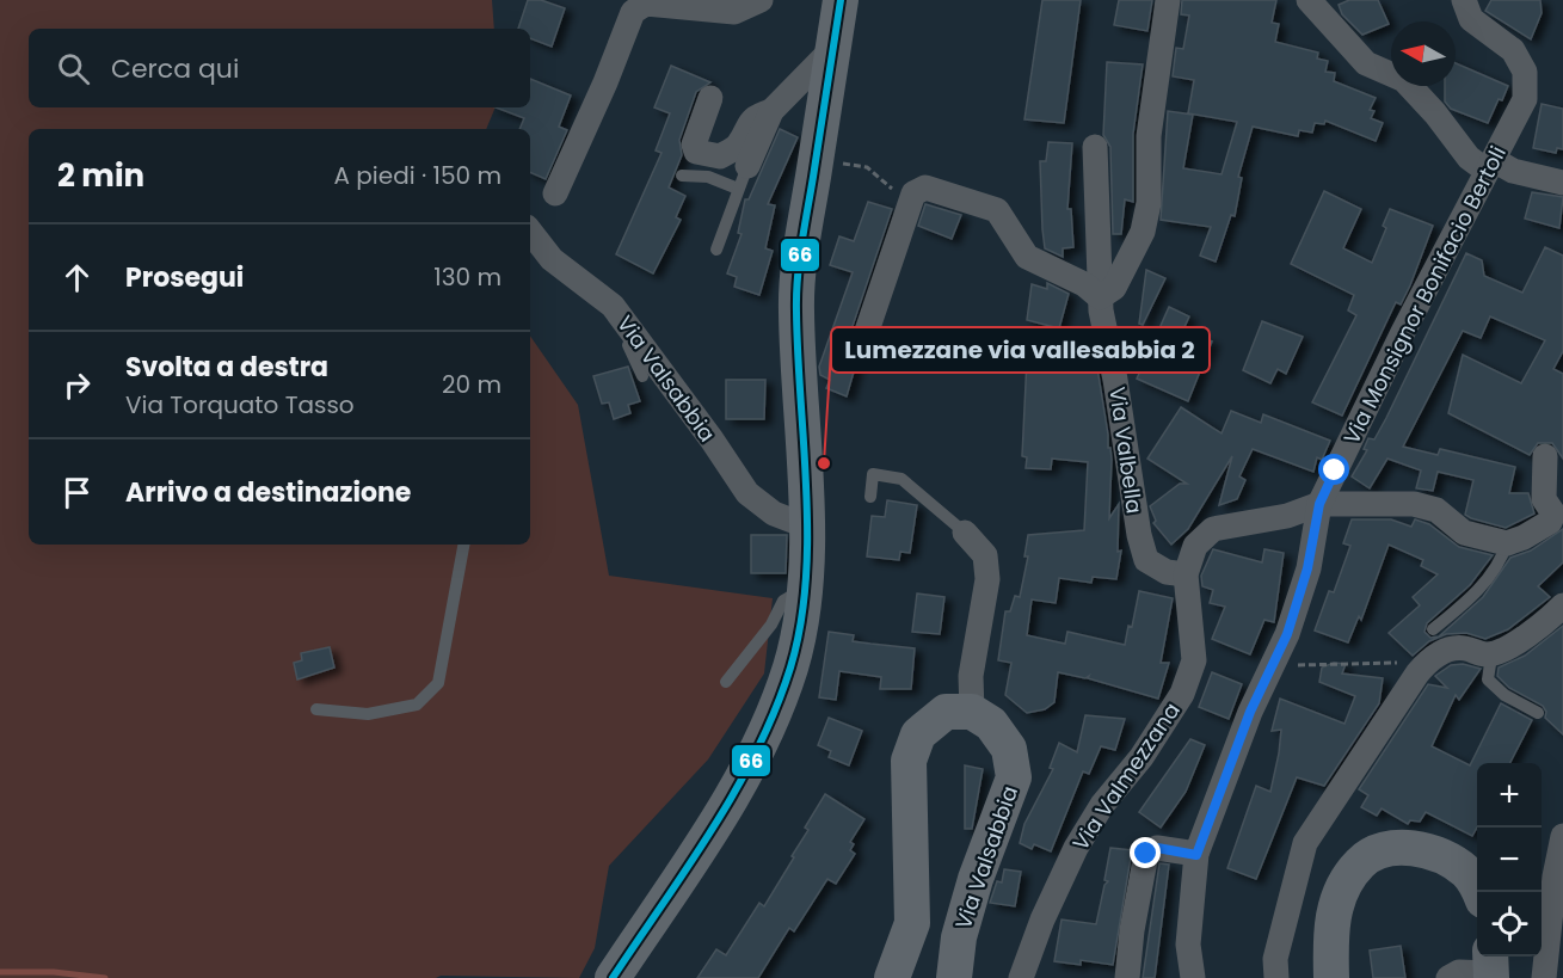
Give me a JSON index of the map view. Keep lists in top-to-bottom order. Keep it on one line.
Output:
{"streets":{"main road":["Via Valsabbia"],"street":["Via Monsignor Bonifacio Bertoli","Via Valbella","Via Valmezzana"]},"crossings":[["Via Monsignor Bonifacio Bertoli","Via Valmezzana"],["Via Valbella","Via Valmezzana"]],"places":["Lumezzane via vallesabbia 2"],"lines":["transit line 66"],"north":"left","page":{"search":"Cerca qui","heading":["2 min","A piedi · 150 m"],"list":[["Prosegui","130 m"],["Svolta a destra","Via Torquato Tasso","20 m"],"Arrivo a destinazione"],"map_buttons":["+","−"]}}
